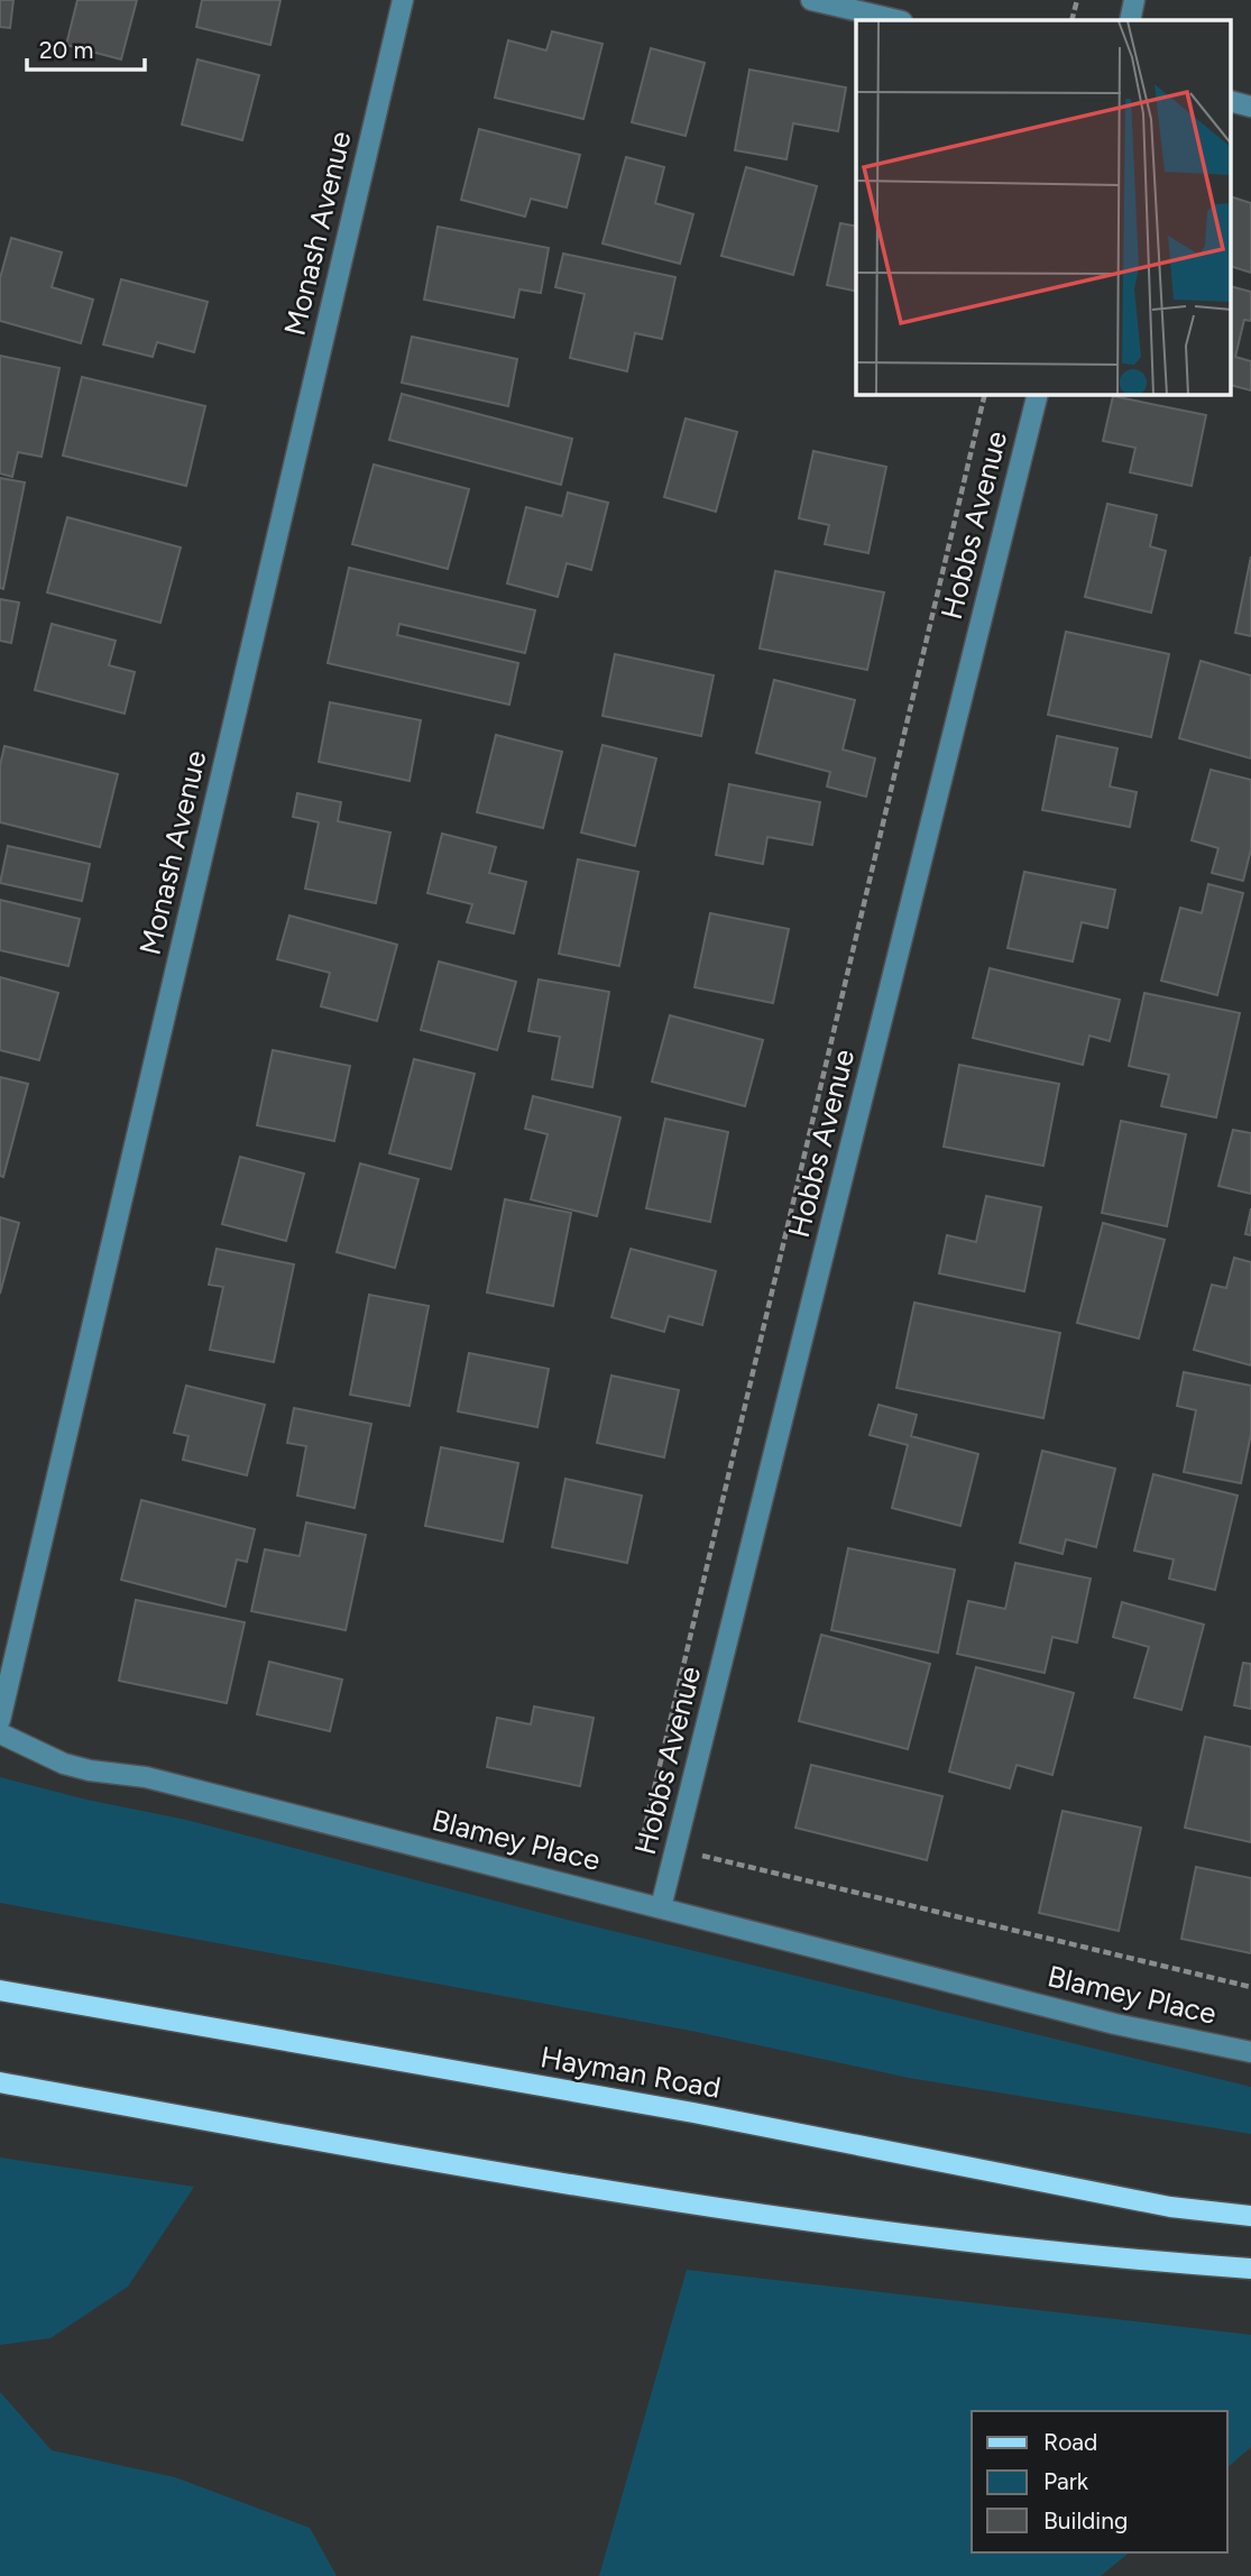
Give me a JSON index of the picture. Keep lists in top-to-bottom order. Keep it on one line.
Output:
{"streets":{"main road":["Hayman Road"],"street":["Monash Avenue","Hobbs Avenue","Blamey Place"]},"crossings":[["Hobbs Avenue","Blamey Place"]],"legend":["Road","Park","Building"],"scale_bar":"20 m"}
